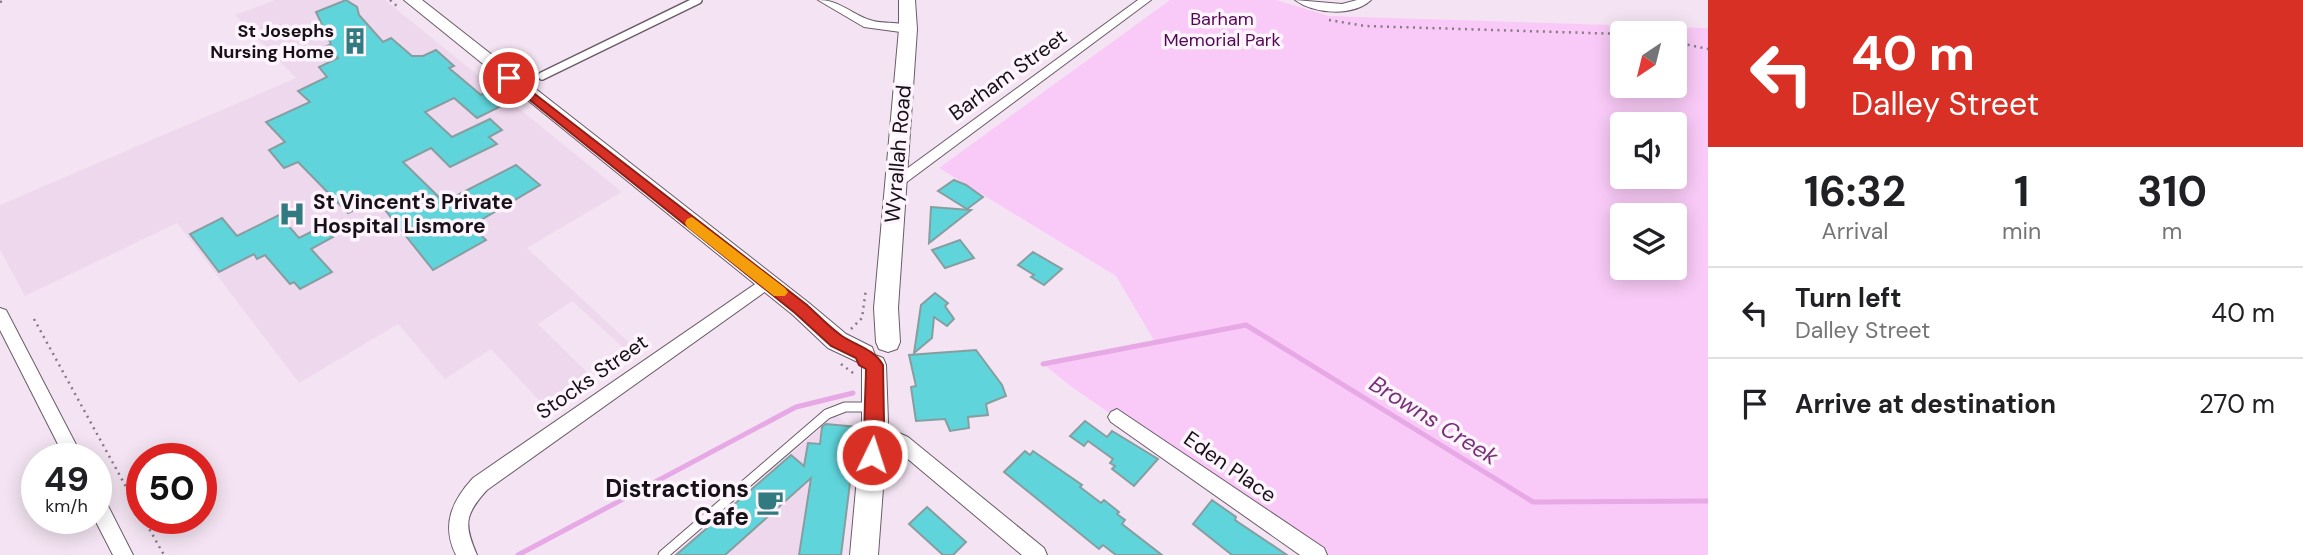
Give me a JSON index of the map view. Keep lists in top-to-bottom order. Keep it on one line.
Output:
{"streets":{"street":["Barham Street","Wyrallah Road","Stocks Street","Eden Place"]},"crossings":[["Barham Street","Wyrallah Road"]],"water":["Browns Creek"],"parks":["Barham Memorial Park"],"places":{"building":["St Josephs Nursing Home"],"hospital":["St Vincent's Private Hospital Lismore"],"cafe":["Distractions Cafe"]},"north":"bottom left","page":{"turn":["40 m","Dalley Street"],"eta":["16:32","Arrival","1","min","310","m"],"list":[{"name":"Turn left","note":"Dalley Street","value":"40 m"},{"name":"Arrive at destination","value":"270 m"}],"speed":"49 km/h","limit":"50"}}
